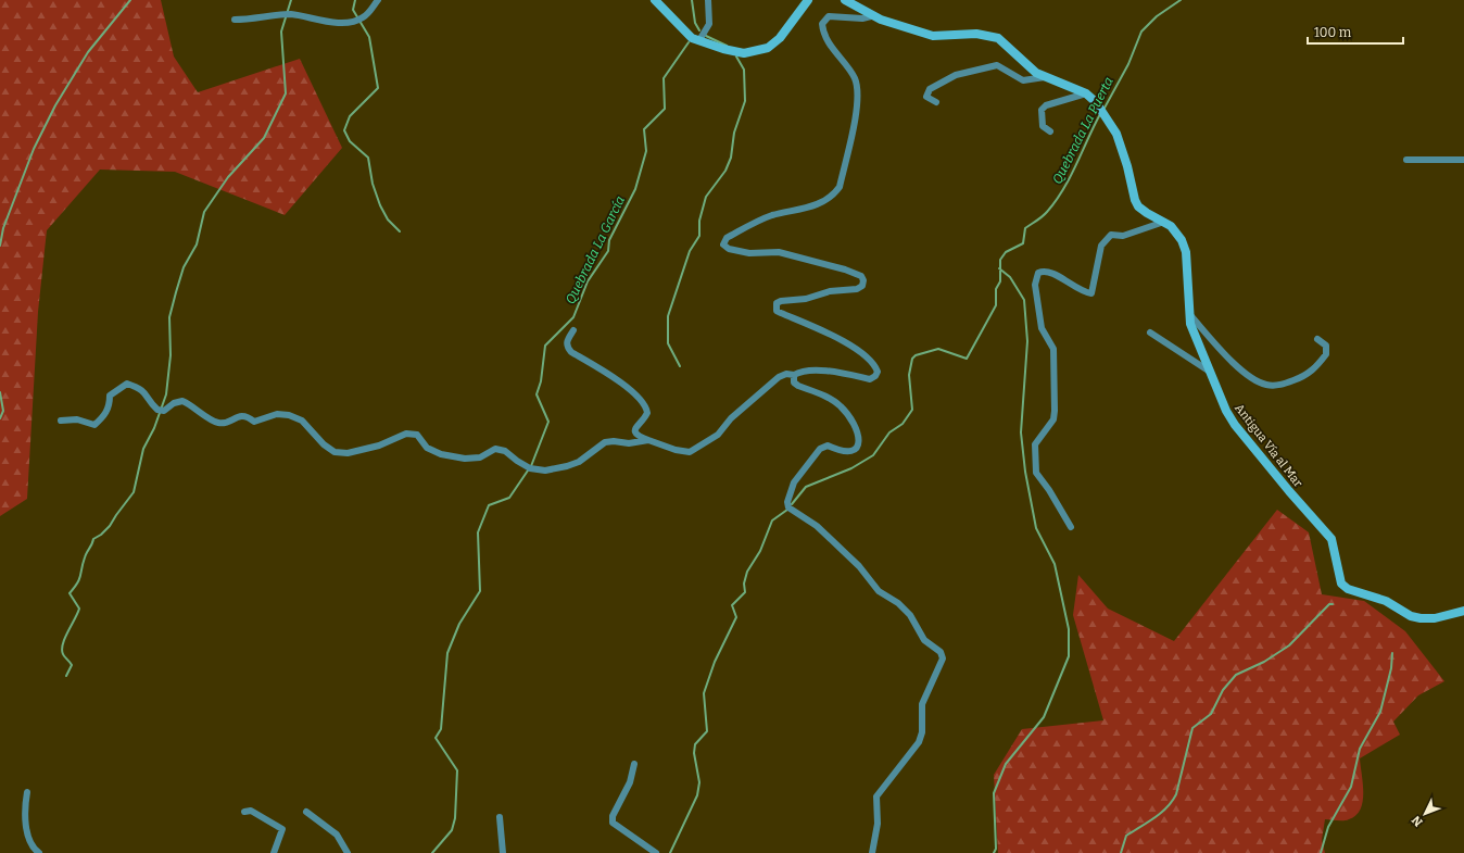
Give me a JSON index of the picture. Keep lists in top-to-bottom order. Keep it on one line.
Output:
{"streets":{"main road":["Antigua Vía al Mar"]},"water":["Quebrada La Puerta","Quebrada La García"],"scale_bar":"100 m","north":"bottom left"}
